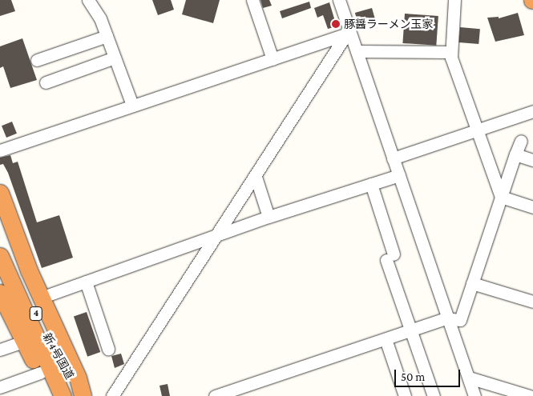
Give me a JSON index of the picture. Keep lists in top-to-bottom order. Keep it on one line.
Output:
{"streets":{"highway":["4","新4号国道"]},"places":["豚醤ラーメン玉家"],"scale_bar":"50 m"}
